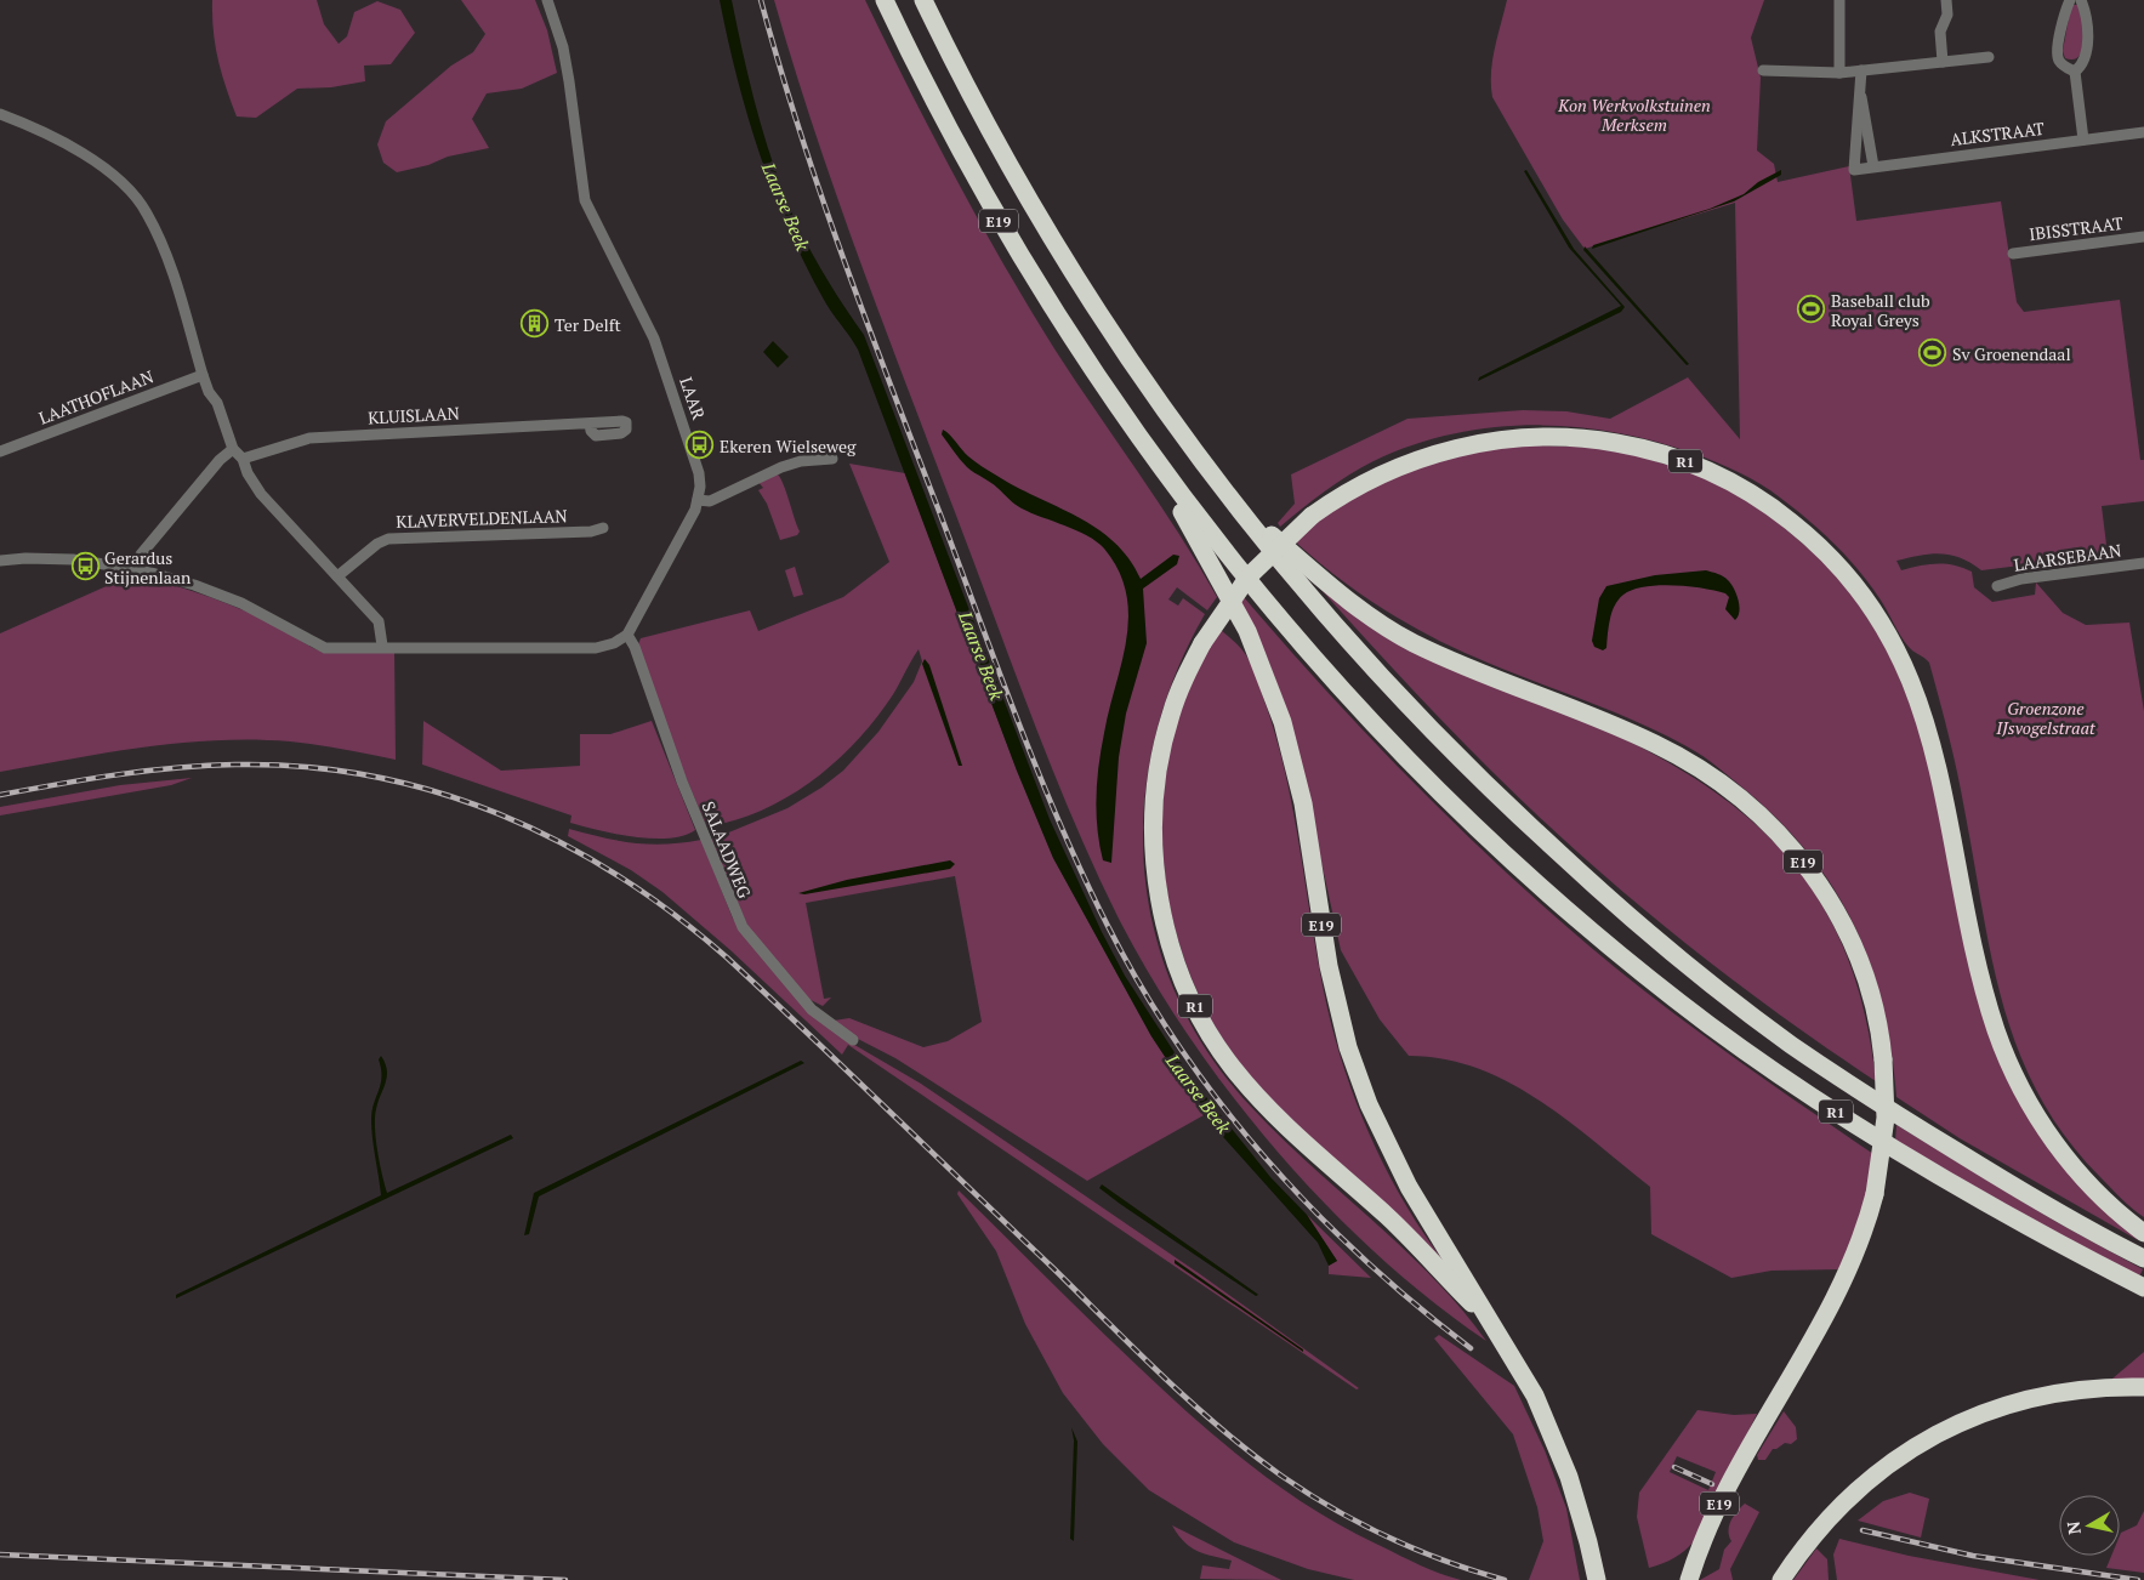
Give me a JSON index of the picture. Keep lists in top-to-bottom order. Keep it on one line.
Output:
{"streets":{"highway":["E19","R1"],"street":["ALKSTRAAT","IBISSTRAAT","LAATHOFLAAN","LAAR","KLUISLAAN","KLAVERVELDENLAAN","LAARSEBAAN","SALAADWEG"]},"crossings":[["E19","R1"],["LAAR","SALAADWEG"]],"water":["Laarse Beek"],"parks":["Kon Werkvolkstuinen Merksem","Groenzone IJsvogelstraat"],"places":{"sports":["Baseball club Royal Greys","Sv Groenendaal"],"building":["Ter Delft"],"bus stop":["Ekeren Wielseweg","Gerardus Stijnenlaan"]},"north":"left"}
